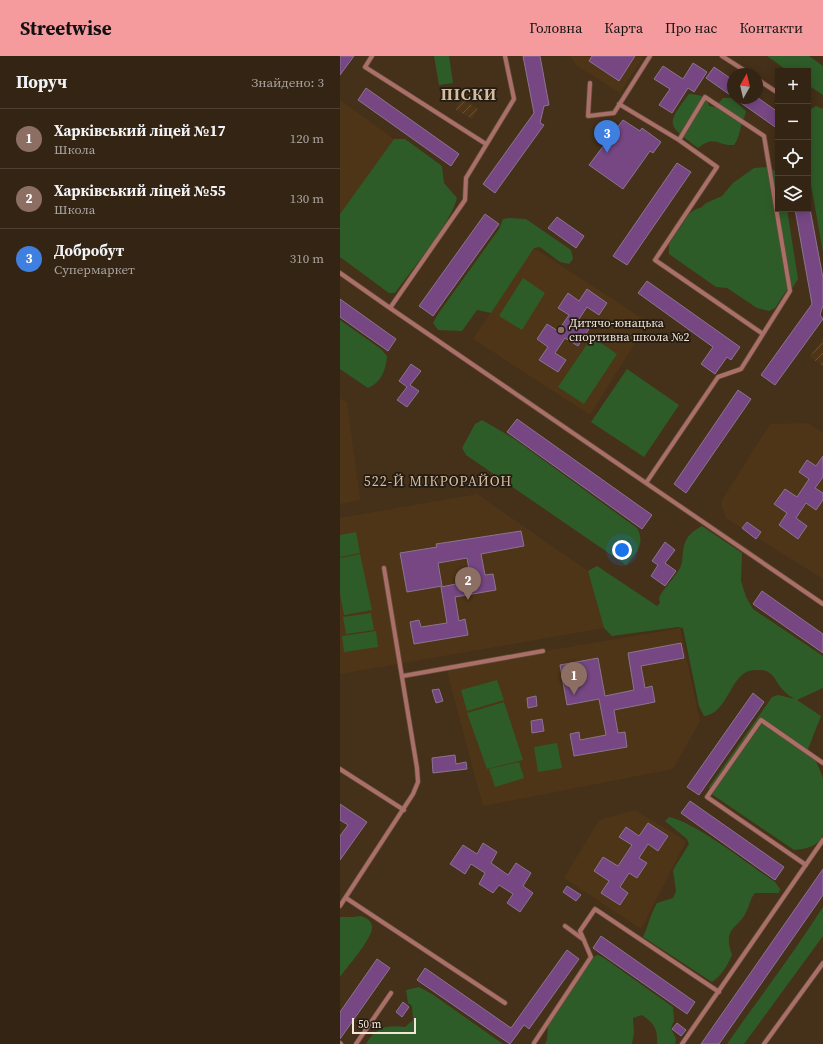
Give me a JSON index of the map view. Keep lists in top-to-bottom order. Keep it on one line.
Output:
{"districts":["ПІСКИ","522-Й МІКРОРАЙОН"],"places":["Дитячо-юнацька спортивна школа №2"],"scale_bar":"50 m","north":"top","page":{"header":"Streetwise","nav":["Головна","Карта","Про нас","Контакти"],"heading":["Поруч","Знайдено: 3"],"map_buttons":["+","−"],"list":[{"mark":"1","name":"Харківський ліцей №17","note":"Школа","value":"120 m"},{"mark":"2","name":"Харківський ліцей №55","note":"Школа","value":"130 m"},{"mark":"3","name":"Добробут","note":"Супермаркет","value":"310 m"}],"pins":["3","2","1"],"scale":"50 m"}}
